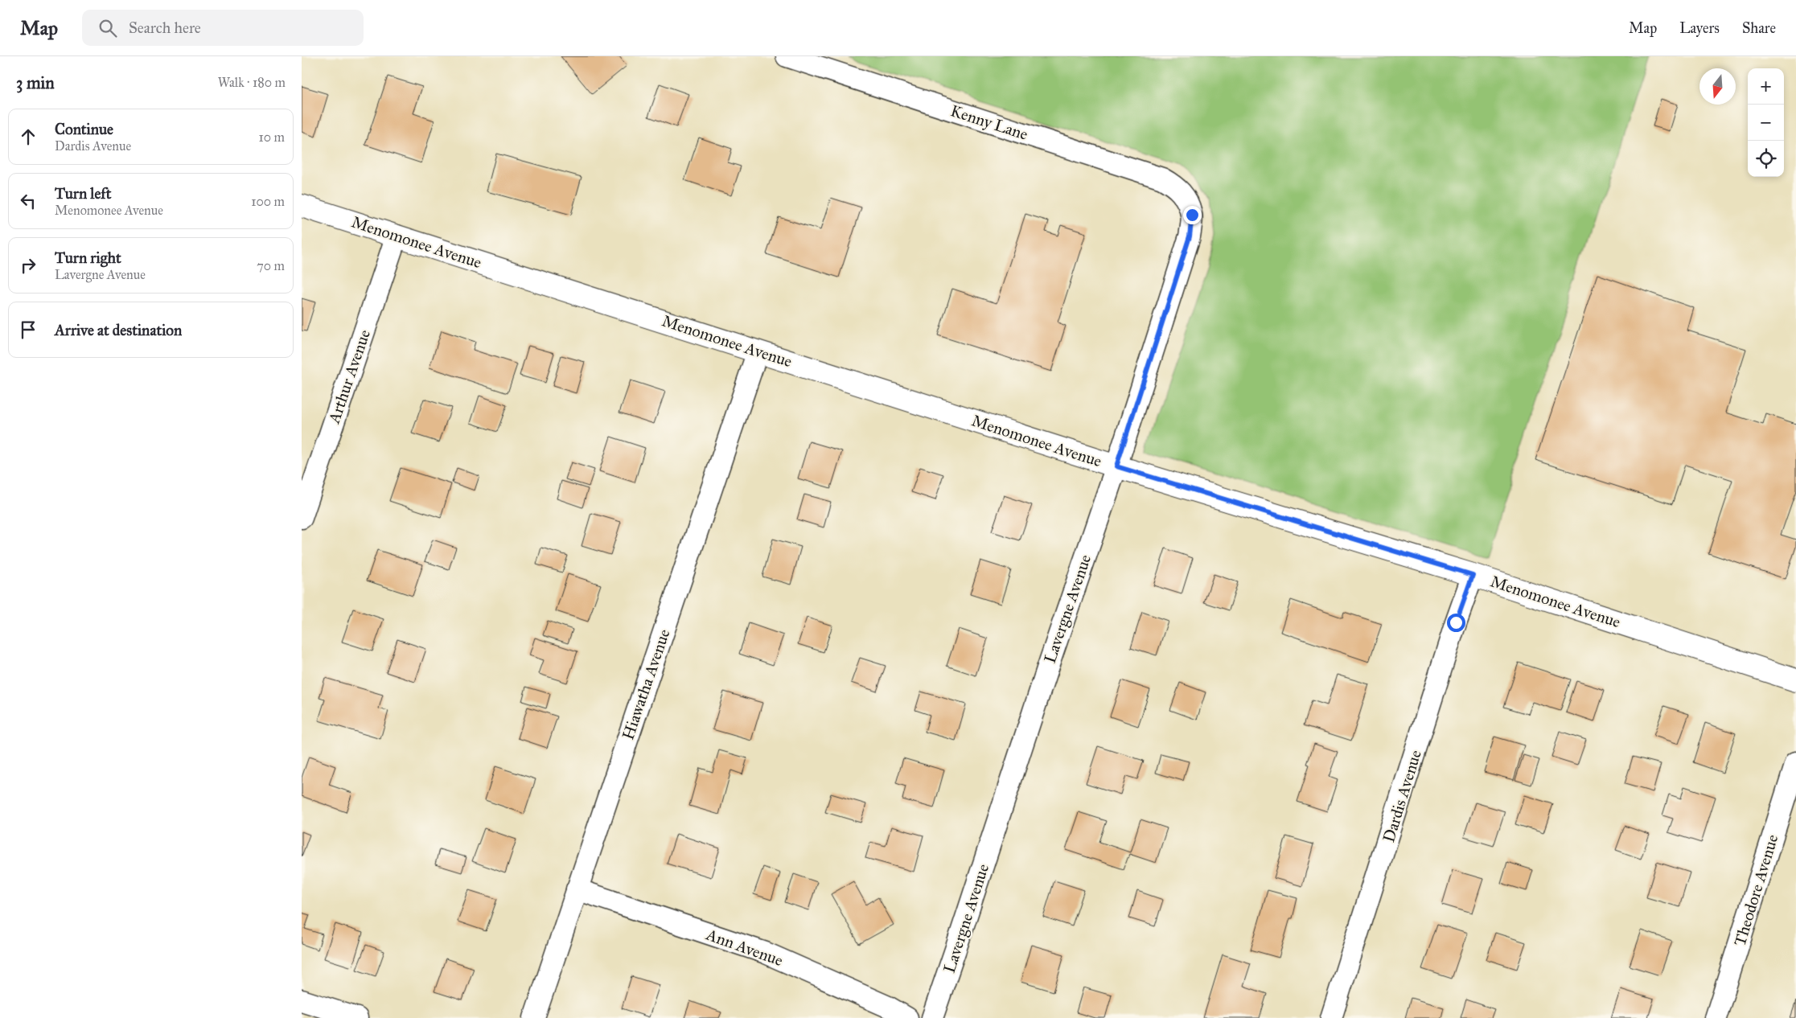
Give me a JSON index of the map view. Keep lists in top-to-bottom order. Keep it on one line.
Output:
{"streets":{"street":["Kenny Lane","Menomonee Avenue","Arthur Avenue","Lavergne Avenue","Hiawatha Avenue","Dardis Avenue","Theodore Avenue","Ann Avenue"]},"crossings":[["Kenny Lane","Lavergne Avenue"],["Menomonee Avenue","Arthur Avenue"],["Menomonee Avenue","Lavergne Avenue"],["Menomonee Avenue","Hiawatha Avenue"],["Menomonee Avenue","Dardis Avenue"],["Hiawatha Avenue","Ann Avenue"]],"north":"bottom","page":{"header":"Map","search":"Search here","nav":["Map","Layers","Share"],"heading":["3 min","Walk · 180 m"],"map_buttons":["+","−"],"list":[["Continue","Dardis Avenue","10 m"],["Turn left","Menomonee Avenue","100 m"],["Turn right","Lavergne Avenue","70 m"],"Arrive at destination"]}}
